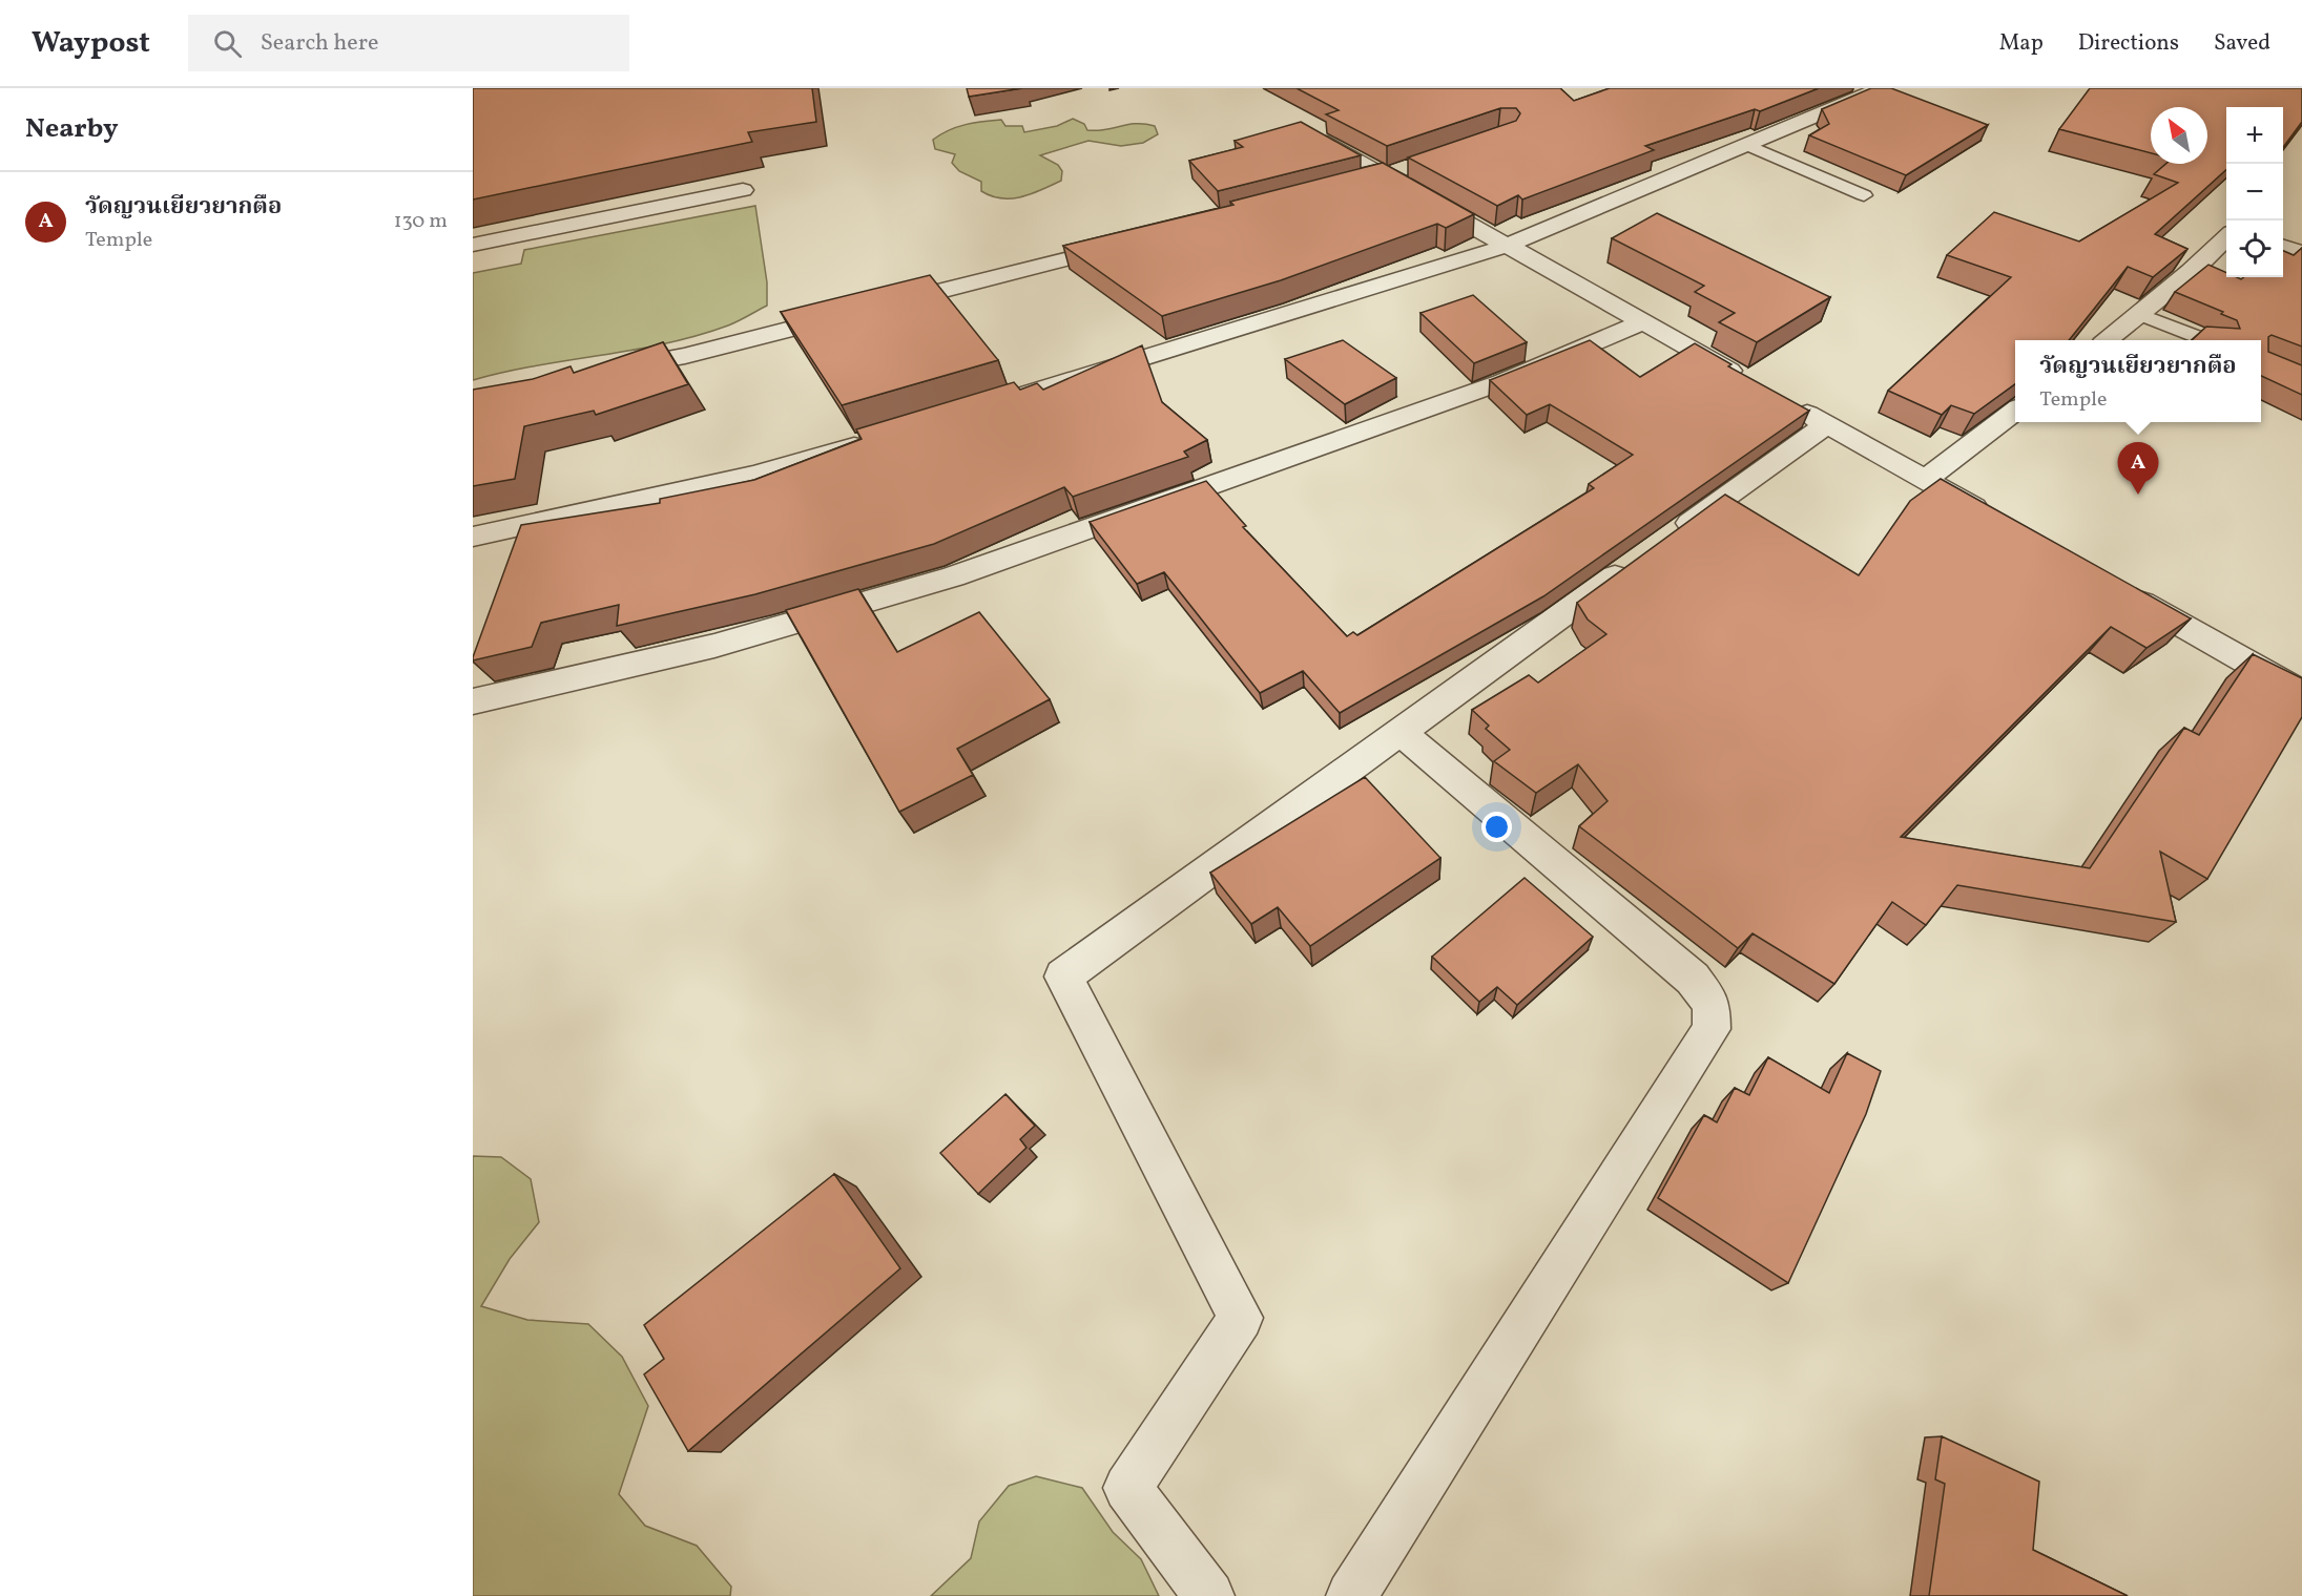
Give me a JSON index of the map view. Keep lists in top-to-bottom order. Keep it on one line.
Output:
{"north":"top left","page":{"header":"Waypost","search":"Search here","nav":["Map","Directions","Saved"],"heading":"Nearby","map_buttons":["+","−"],"list":[{"mark":"A","name":"วัดญวนเยียวยากตือ","note":"Temple","value":"130 m"}],"popup":["วัดญวนเยียวยากตือ","Temple"],"pins":"A"}}
